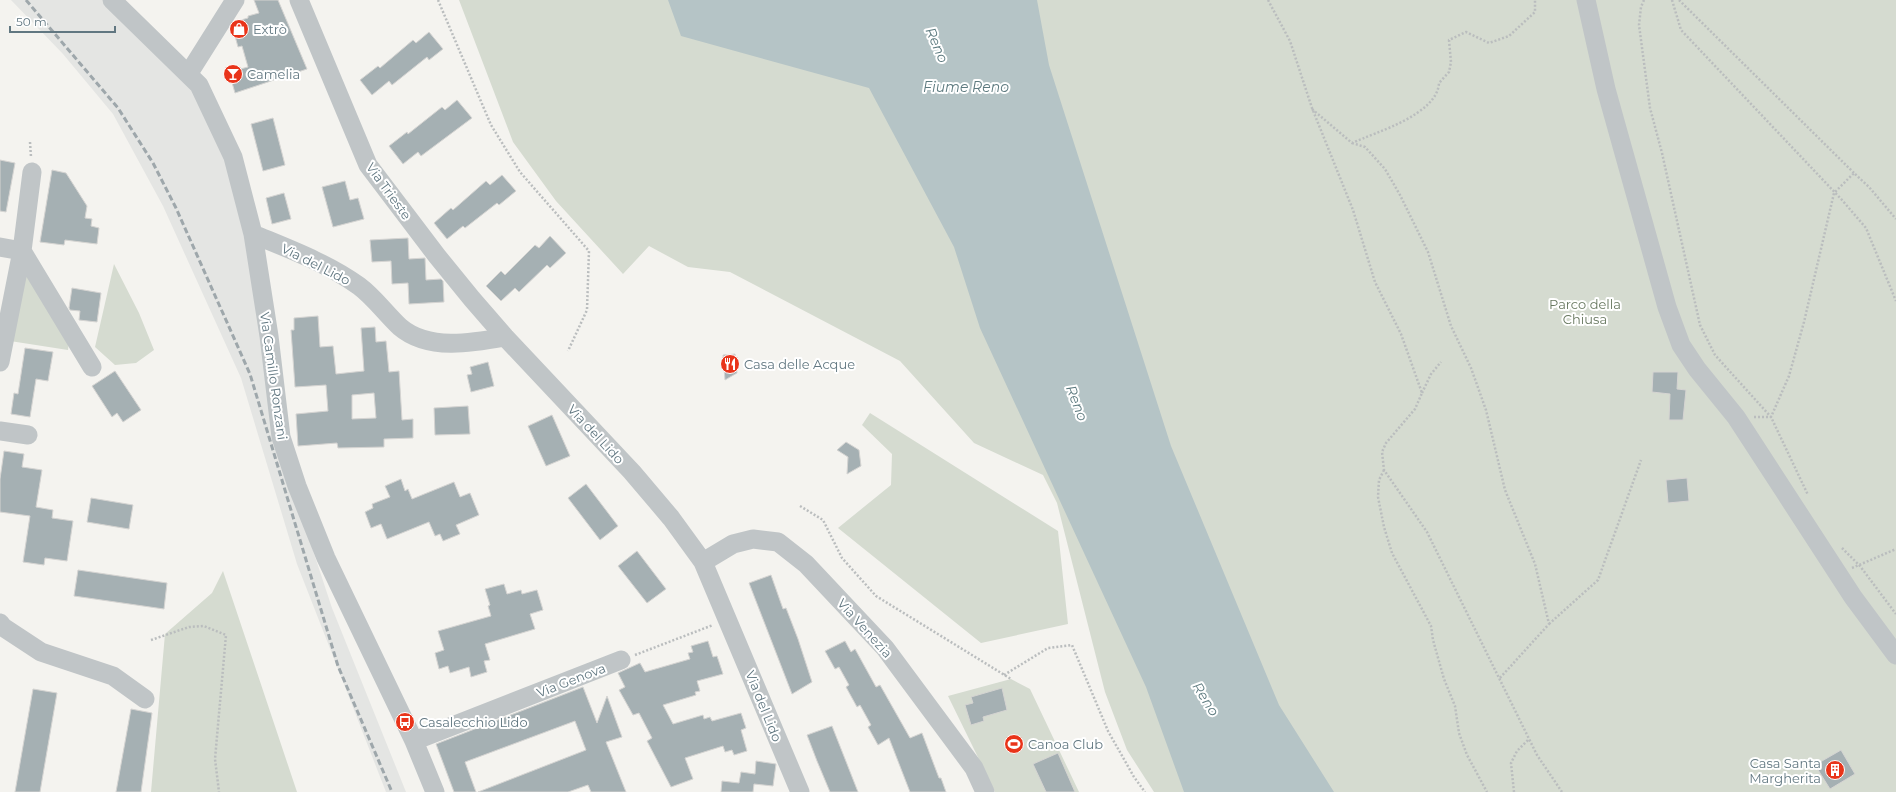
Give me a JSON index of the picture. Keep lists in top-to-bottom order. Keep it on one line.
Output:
{"streets":{"street":["Via Trieste","Via del Lido","Via Camillo Ronzani","Via Venezia","Via Genova"]},"crossings":[["Via Trieste","Via del Lido"],["Via del Lido","Via Camillo Ronzani"],["Via del Lido","Via Venezia"],["Via del Lido","Via Genova"],["Via Camillo Ronzani","Via Genova"]],"water":["Reno","Fiume Reno"],"parks":["Parco della Chiusa"],"places":{"shop":["Extrò"],"bar":["Camelia"],"restaurant":["Casa delle Acque"],"bus stop":["Casalecchio Lido"],"sports":["Canoa Club"],"building":["Casa Santa Margherita"]},"scale_bar":"50 m"}
